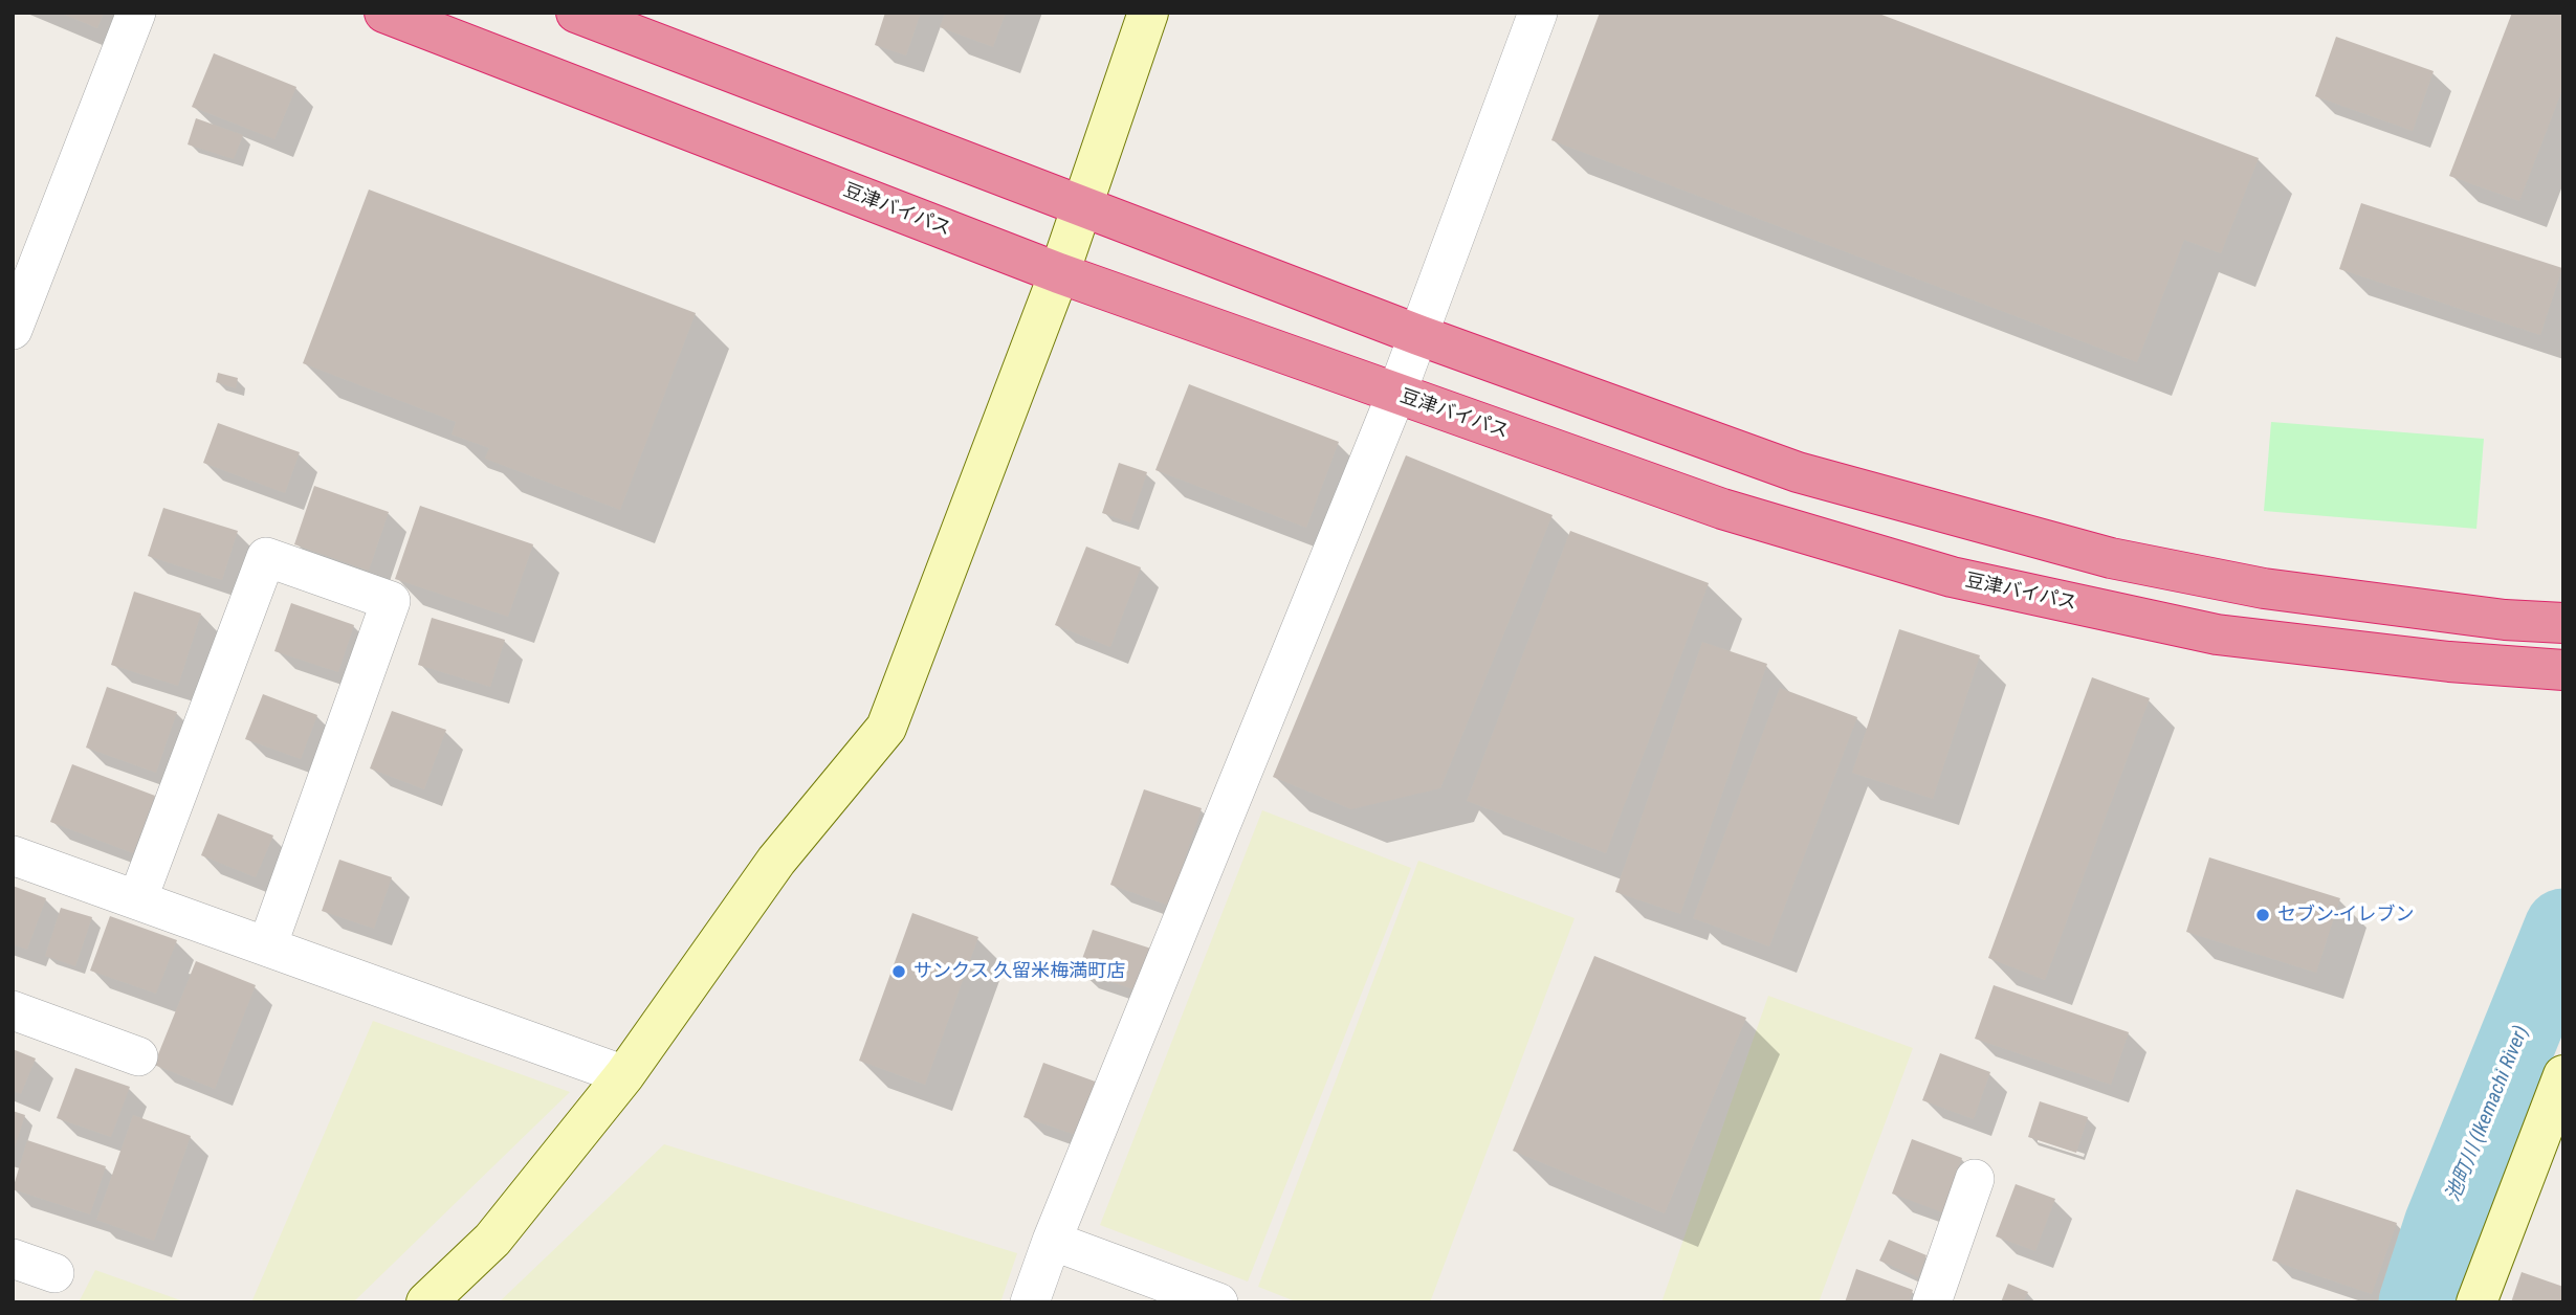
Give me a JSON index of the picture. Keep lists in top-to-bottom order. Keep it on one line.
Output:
{"streets":{"highway":["豆津バイパス"]},"water":["池町川 (Ikemachi River)"],"places":["セブン-イレブン","サンクス 久留米梅満町店"]}
